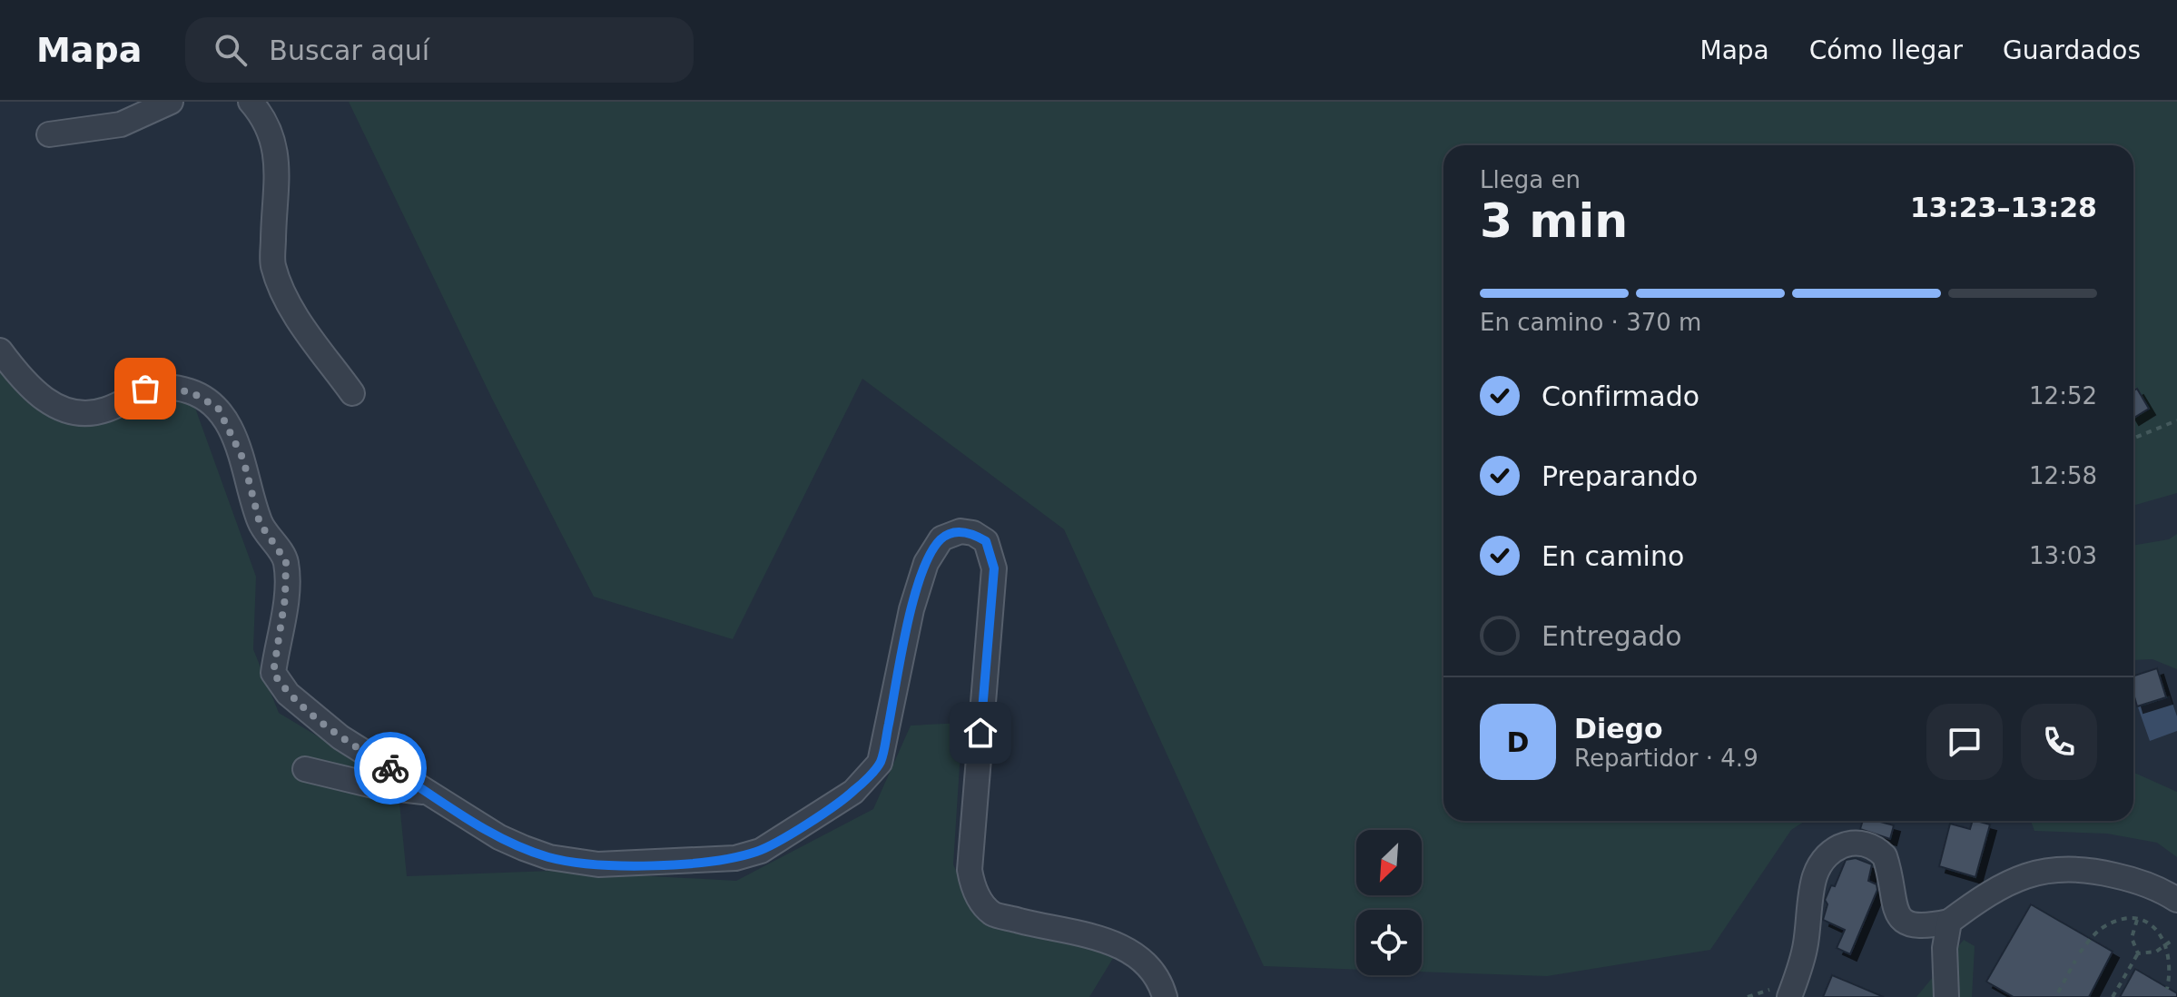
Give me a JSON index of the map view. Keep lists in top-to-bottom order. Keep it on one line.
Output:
{"north":"bottom left","page":{"header":"Mapa","search":"Buscar aquí","nav":["Mapa","Cómo llegar","Guardados"],"heading":["3 min","Llega en","13:23–13:28"],"panel":["Diego","Repartidor · 4.9"],"bar":"En camino · 370 m","list":[["Confirmado","12:52"],["Preparando","12:58"],["En camino","13:03"],"Entregado"],"round":"D"}}
